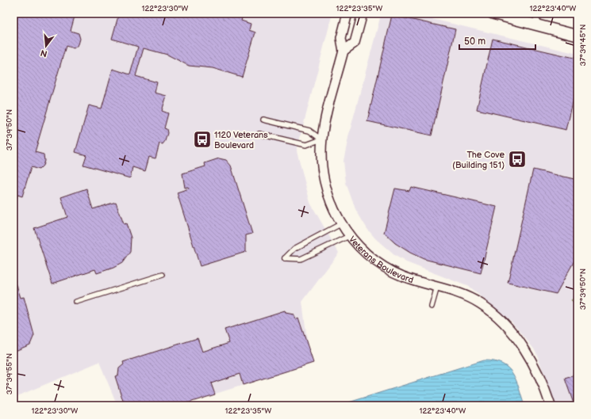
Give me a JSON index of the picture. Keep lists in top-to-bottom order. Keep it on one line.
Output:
{"streets":{"street":["Veterans Boulevard"]},"places":{"bus stop":["1120 Veterans Boulevard","The Cove (Building 151)"]},"scale_bar":"50 m","north":"bottom","coordinates":["122°23'30\"W","122°23'35\"W","122°23'40\"W","37°39'45\"N","37°39'50\"N","37°39'55\"N"]}
